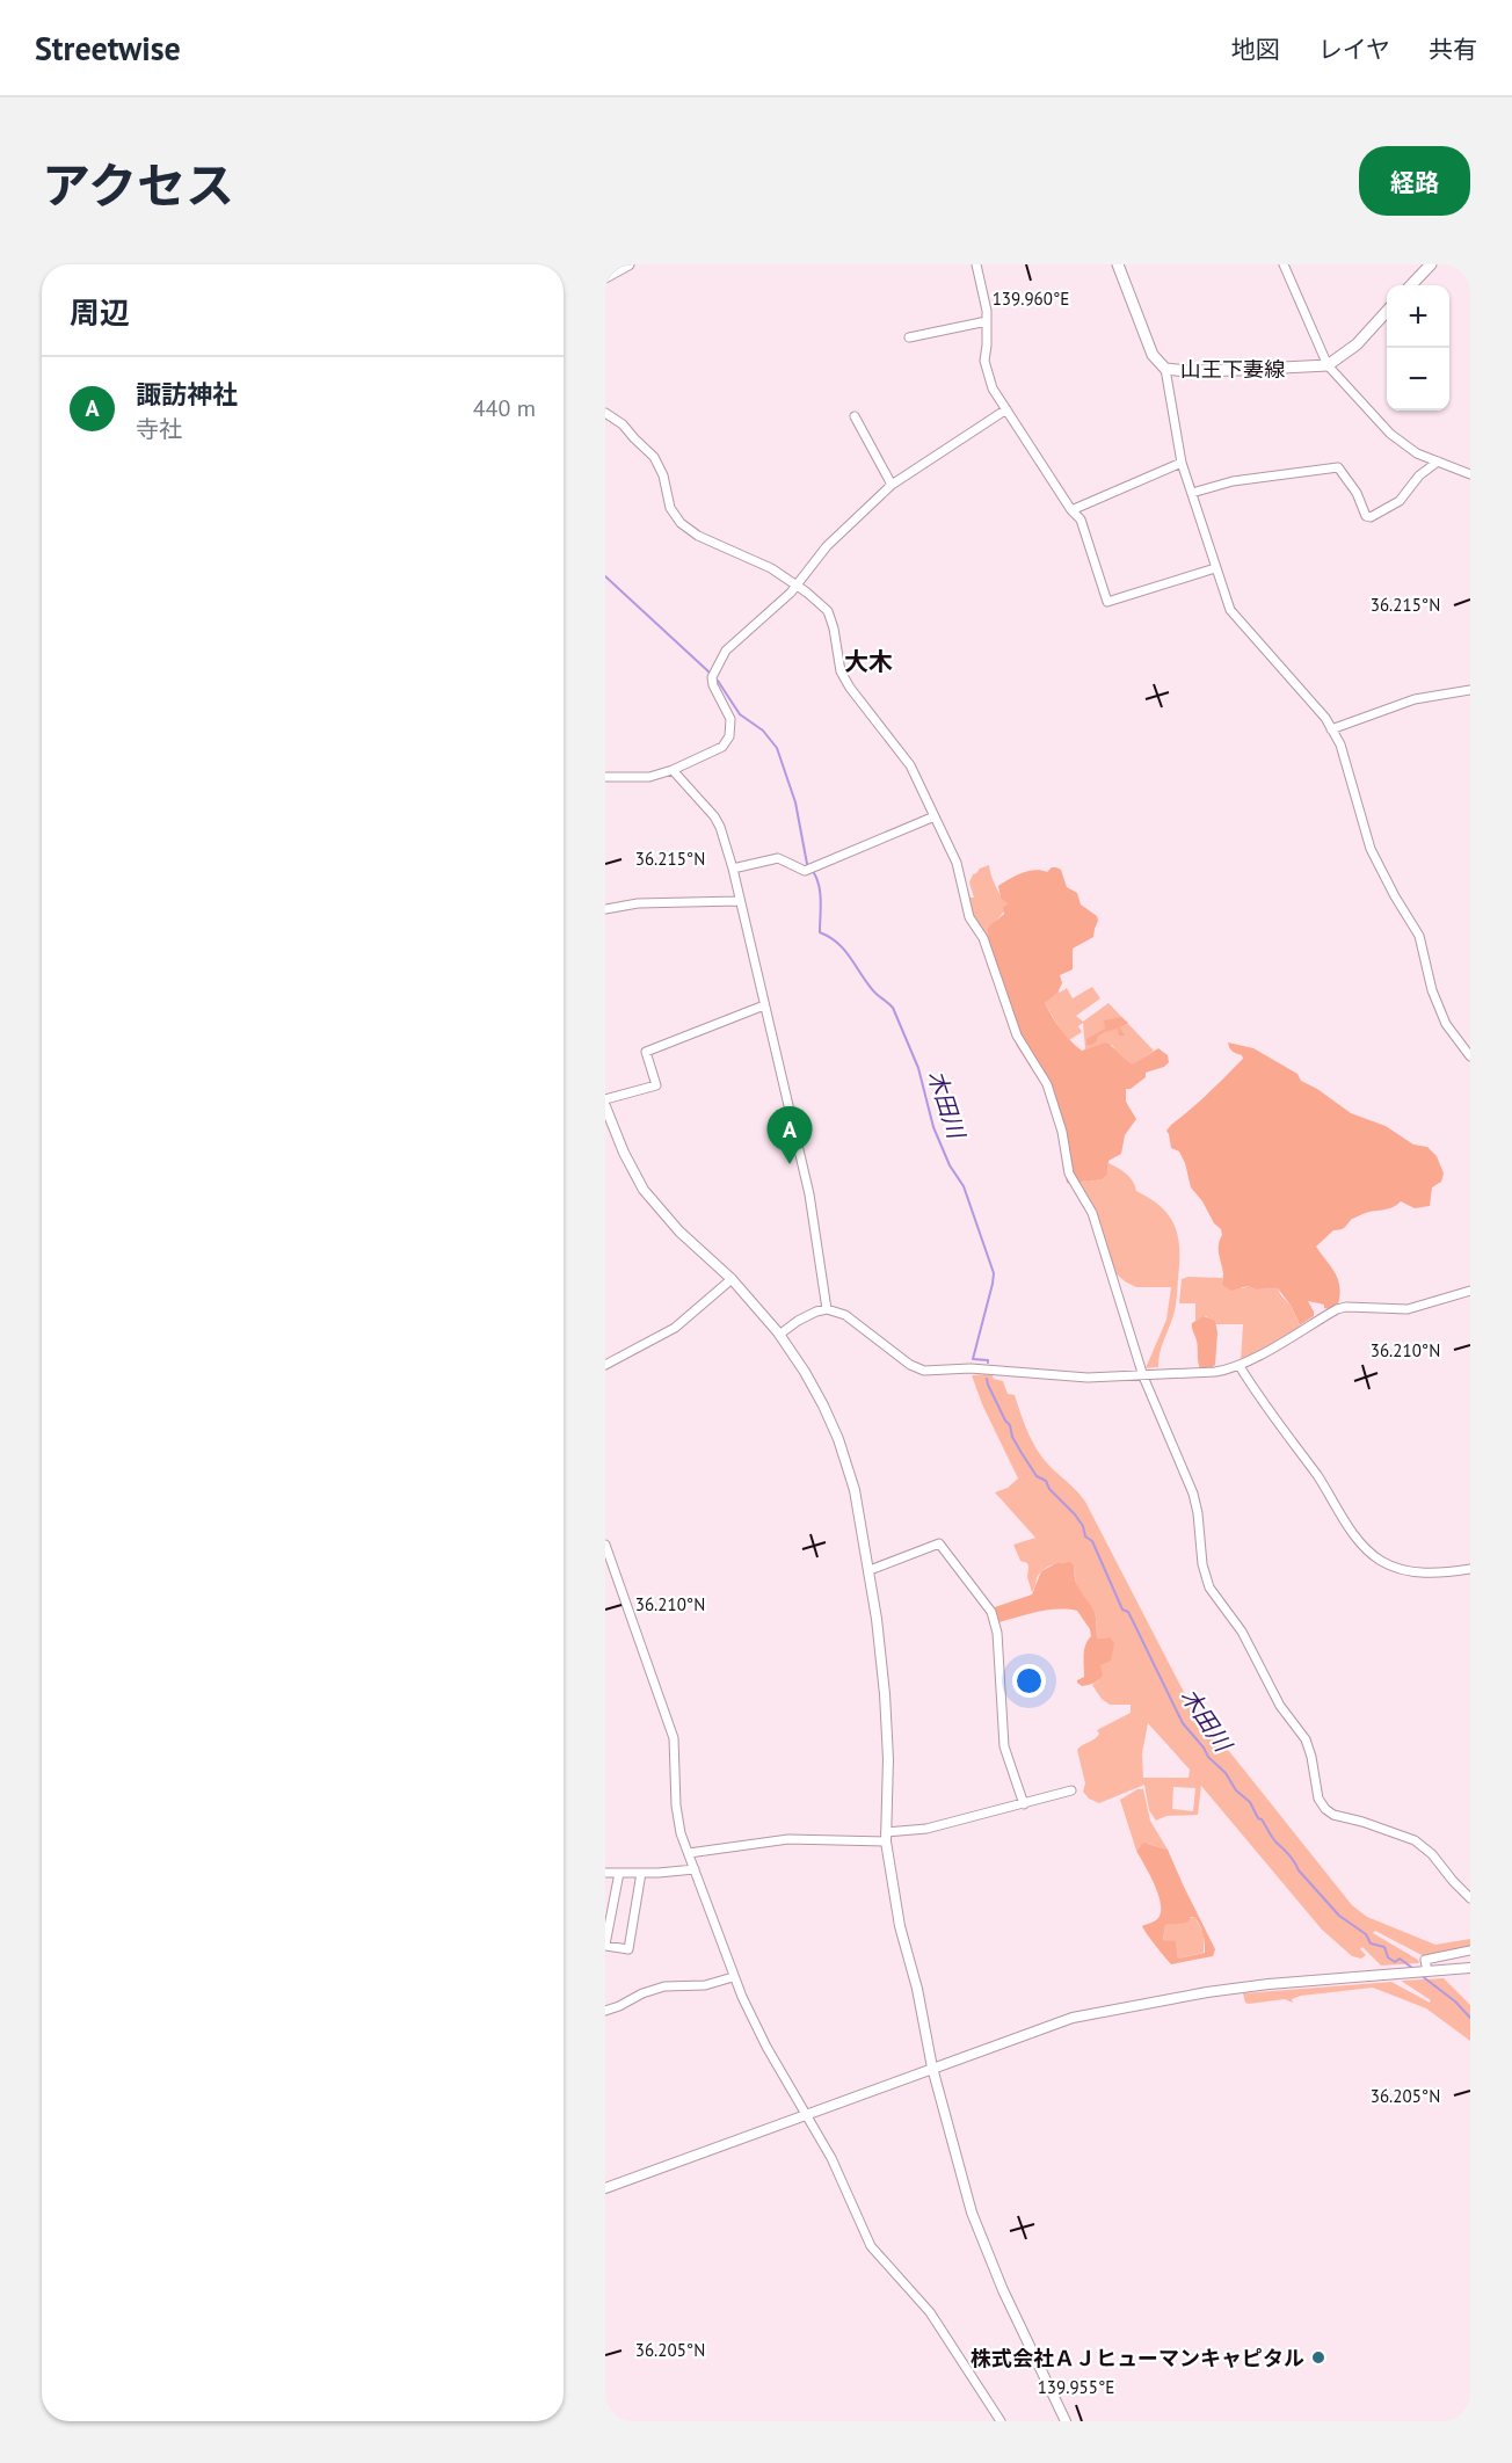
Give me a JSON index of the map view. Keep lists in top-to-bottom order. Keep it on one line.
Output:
{"streets":{"main road":["山王下妻線"]},"districts":["大木"],"water":["木田川"],"places":["株式会社ＡＪヒューマンキャピタル"],"page":{"header":"Streetwise","nav":["地図","レイヤ","共有"],"title":"アクセス","buttons":"経路","heading":"周辺","map_buttons":["+","−"],"list":[{"mark":"A","name":"諏訪神社","note":"寺社","value":"440 m"}],"pins":"A"},"coordinates":["139.960°E","36.215°N","36.210°N","36.205°N","139.955°E"]}
